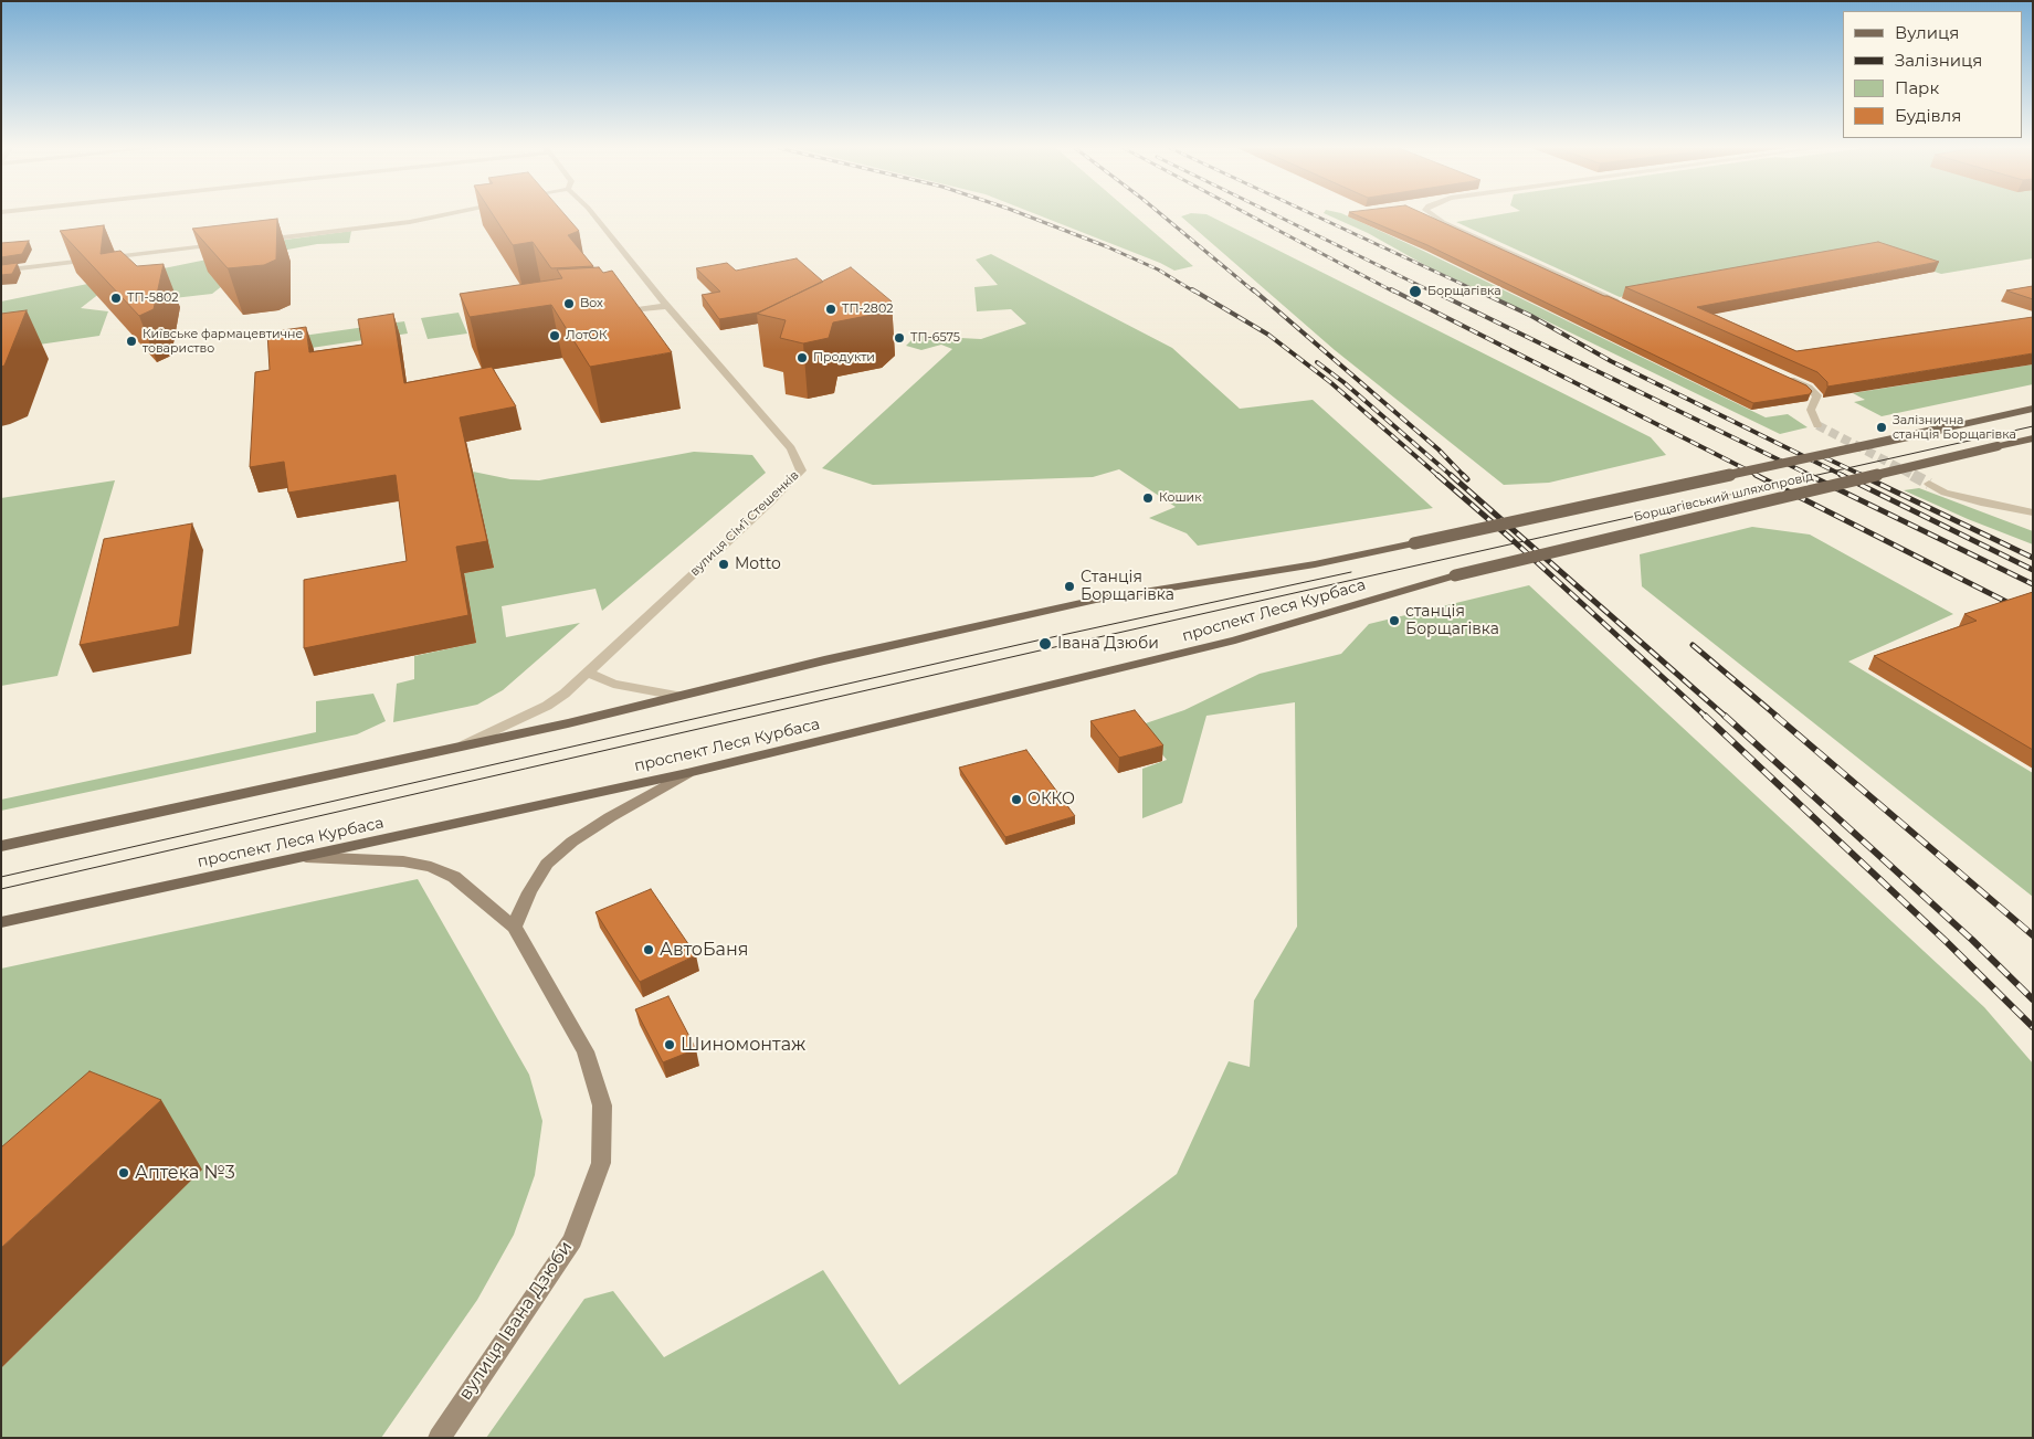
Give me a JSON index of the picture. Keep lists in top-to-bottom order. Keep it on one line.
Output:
{"streets":{"main road":["Борщагівський шляхопровід","проспект Леся Курбаса","вулиця Івана Дзюби"],"street":["вулиця Сімʼї Стешенків"]},"crossings":[["Борщагівський шляхопровід","проспект Леся Курбаса"],["вулиця Сімʼї Стешенків","проспект Леся Курбаса"],["проспект Леся Курбаса","вулиця Івана Дзюби"]],"places":["Борщагівка","ТП-5802","Box","ТП-2802","ЛотОК","ТП-6575","Київське фармацевтичне товариство","Продукти","Залізнична станція Борщагівка","Кошик","Motto","Станція Борщагівка","станція Борщагівка","Івана Дзюби","ОККО","АвтоБаня","Шиномонтаж","Аптека №3"],"legend":["Вулиця","Залізниця","Парк","Будівля"]}
